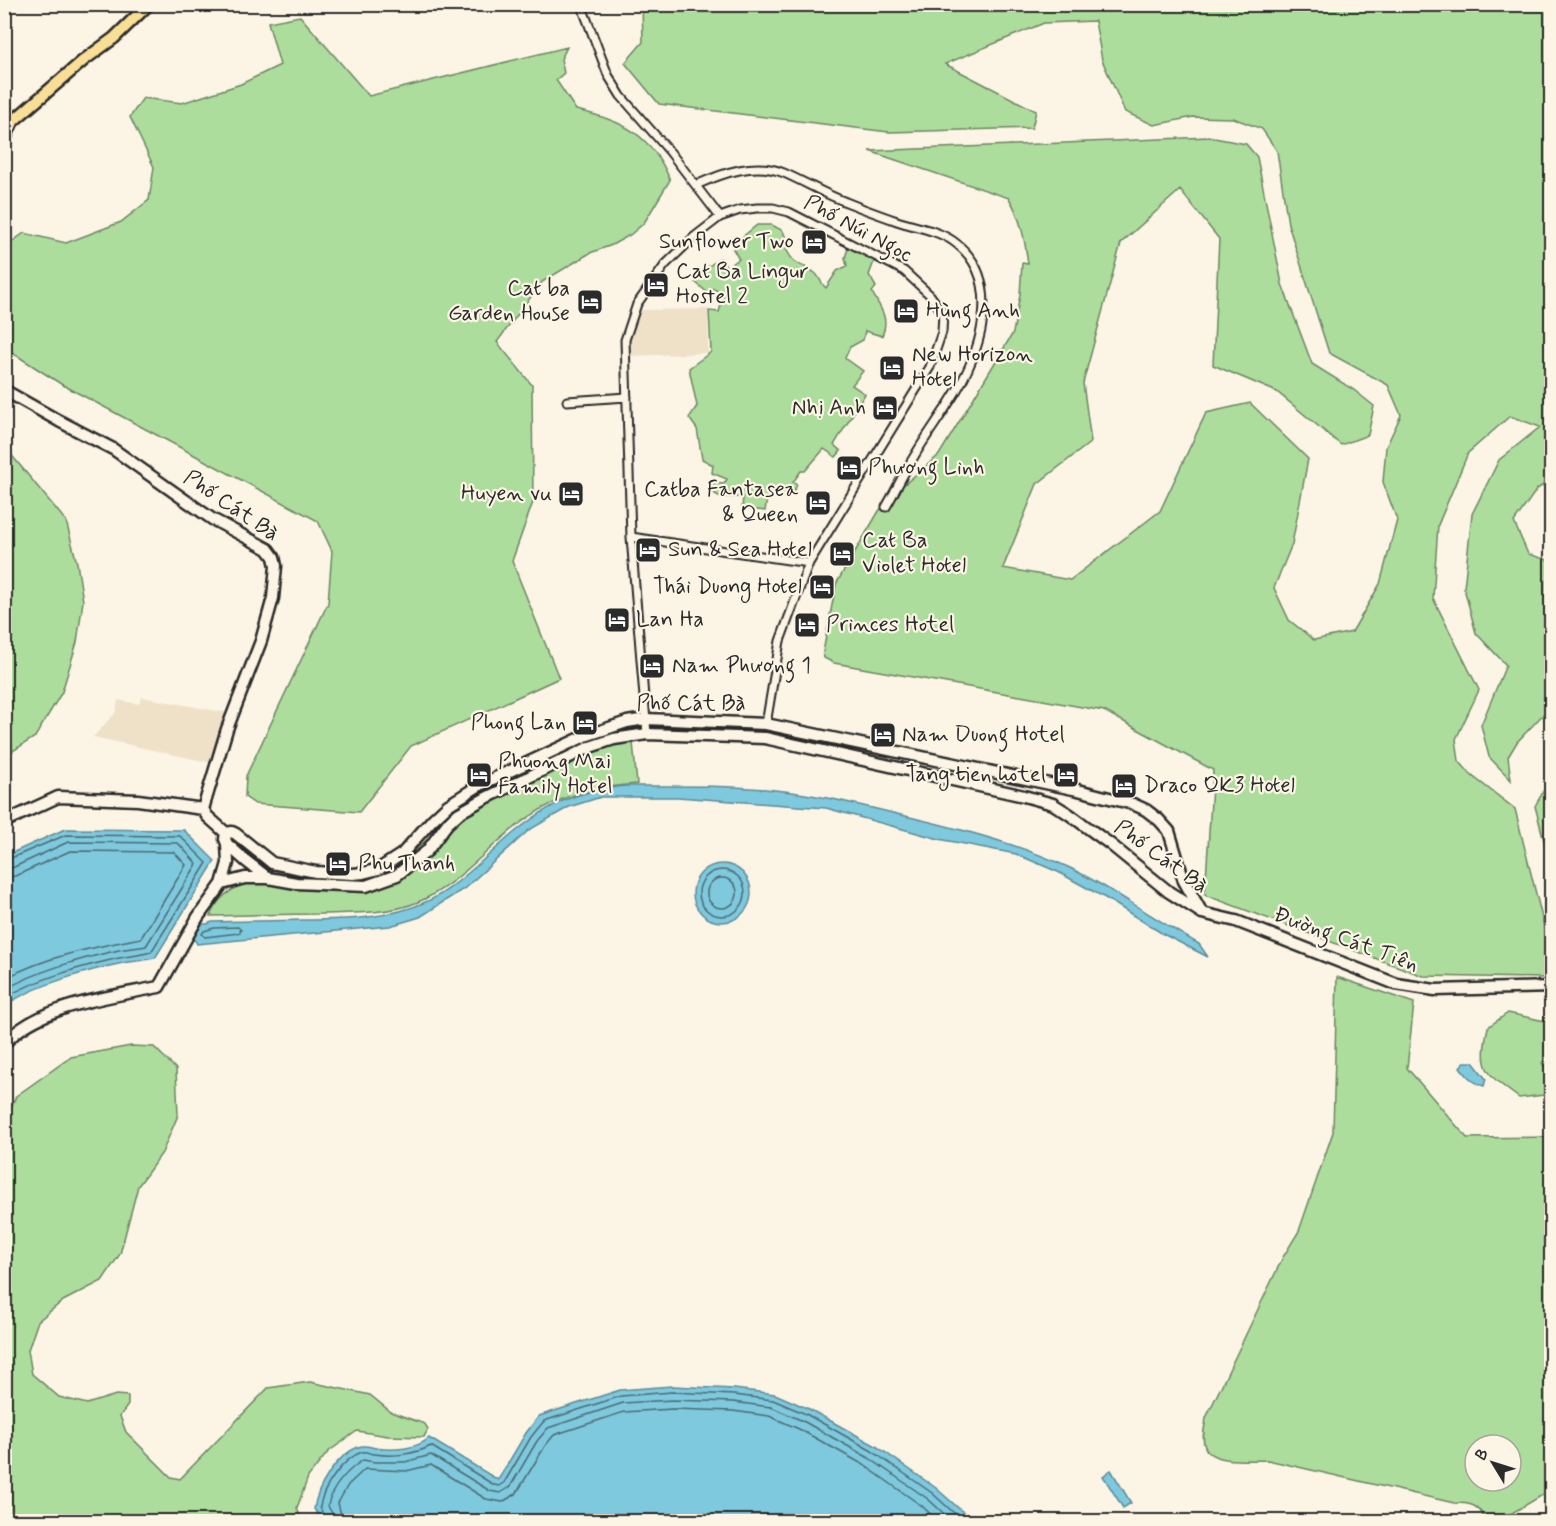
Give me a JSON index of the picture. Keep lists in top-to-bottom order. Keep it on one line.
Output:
{"streets":{"main road":["Phố Cát Bà","Đường Cát Tiên"],"street":["Phố Núi Ngọc"]},"crossings":[["Phố Núi Ngọc","Phố Cát Bà"],["Phố Cát Bà","Đường Cát Tiên"]],"places":{"hotel":["Sunflower Two","Cat Ba Lingur Hostel 2","Cat ba Garden House","Hùng Anh","New Horizon Hotel","Nhị Anh","Phương Linh","Huyen vu","Catba Fantasea & Queen","Sun & Sea Hotel","Cat Ba Violet Hotel","Thái Duong Hotel","Lan Ha","Princes Hotel","Nam Phương 1","Phong Lan","Nam Duong Hotel","Phuong Mai Family Hotel","Tang tien hotel","Draco QK3 Hotel","Phu Thanh"]},"north":"top left"}
